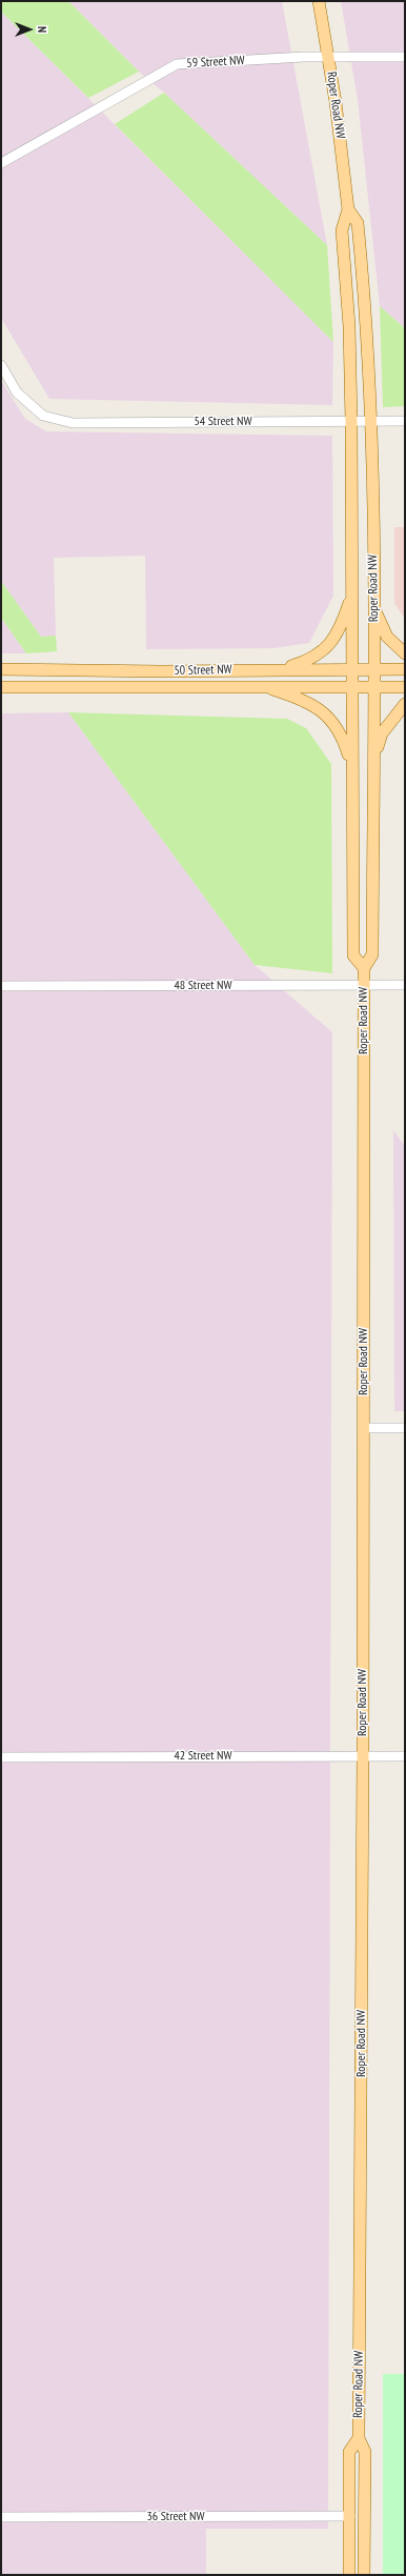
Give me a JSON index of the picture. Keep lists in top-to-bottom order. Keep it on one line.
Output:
{"streets":{"main road":["Roper Road NW","50 Street NW"],"street":["59 Street NW","54 Street NW","48 Street NW","42 Street NW","36 Street NW"]},"crossings":[["59 Street NW","Roper Road NW"],["Roper Road NW","54 Street NW"],["Roper Road NW","50 Street NW"],["Roper Road NW","48 Street NW"],["Roper Road NW","42 Street NW"],["Roper Road NW","36 Street NW"]],"north":"right"}
